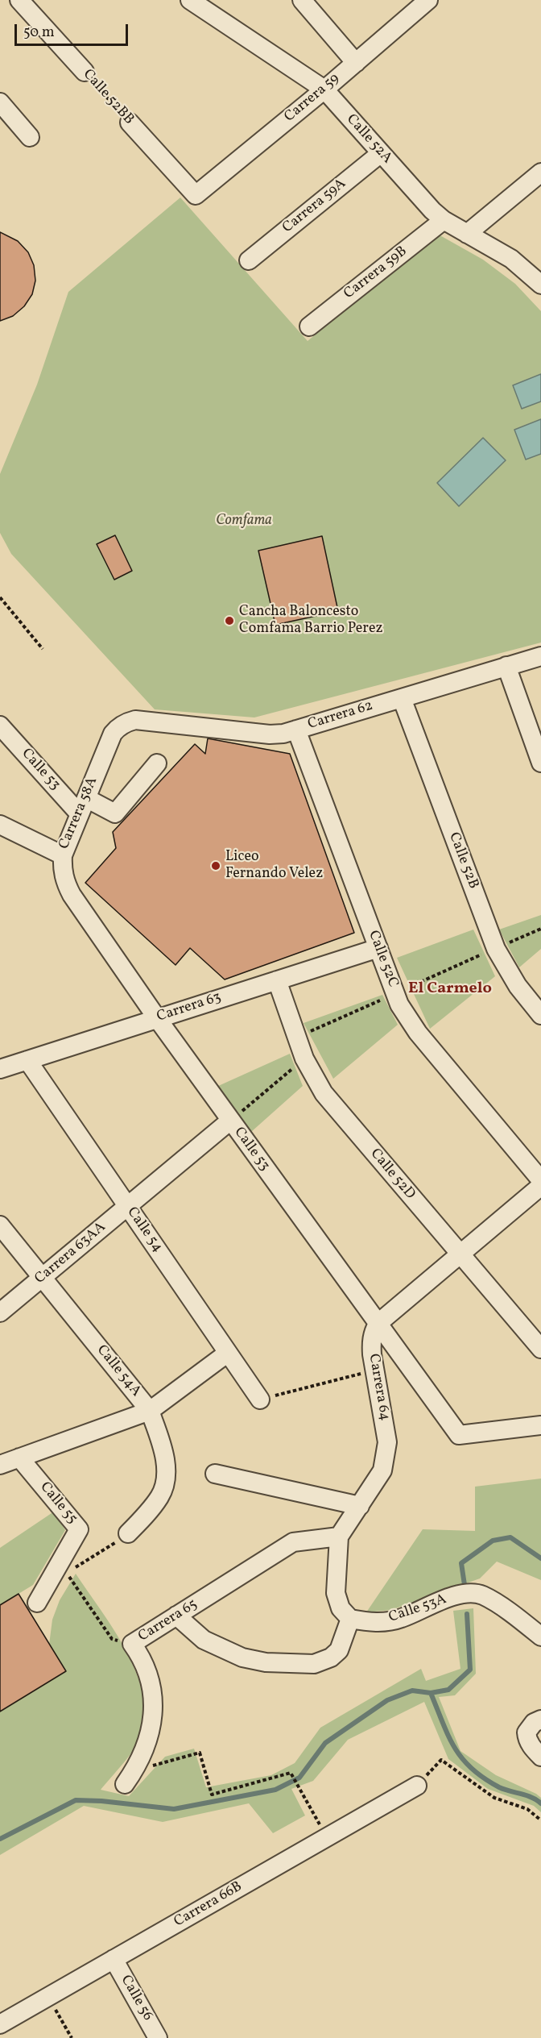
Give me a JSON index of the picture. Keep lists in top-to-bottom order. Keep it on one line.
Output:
{"streets":{"street":["Calle 52BB","Carrera 59","Calle 52A","Carrera 59A","Carrera 59B","Carrera 62","Calle 53","Carrera 58A","Calle 52B","Calle 52C","Carrera 63","Calle 52D","Calle 54","Carrera 63AA","Calle 54A","Carrera 64","Calle 55","Calle 53A","Carrera 65","Carrera 66B","Calle 56"]},"crossings":[["Calle 52BB","Carrera 59"],["Carrera 59","Calle 52A"],["Calle 52A","Carrera 59A"],["Calle 52A","Carrera 59B"],["Carrera 62","Carrera 58A"],["Carrera 62","Calle 52B"],["Carrera 62","Calle 52C"],["Calle 53","Carrera 58A"],["Calle 53","Carrera 63"],["Calle 53","Carrera 63AA"],["Calle 53","Carrera 64"],["Calle 52C","Carrera 63"],["Carrera 63","Calle 52D"],["Carrera 63","Calle 54"],["Calle 54","Carrera 63AA"],["Carrera 63AA","Calle 54A"],["Carrera 64","Carrera 65"],["Carrera 66B","Calle 56"]],"districts":["El Carmelo"],"parks":["Comfama"],"places":["Cancha Baloncesto Comfama Barrio Perez","Liceo Fernando Velez"],"scale_bar":"50 m"}
